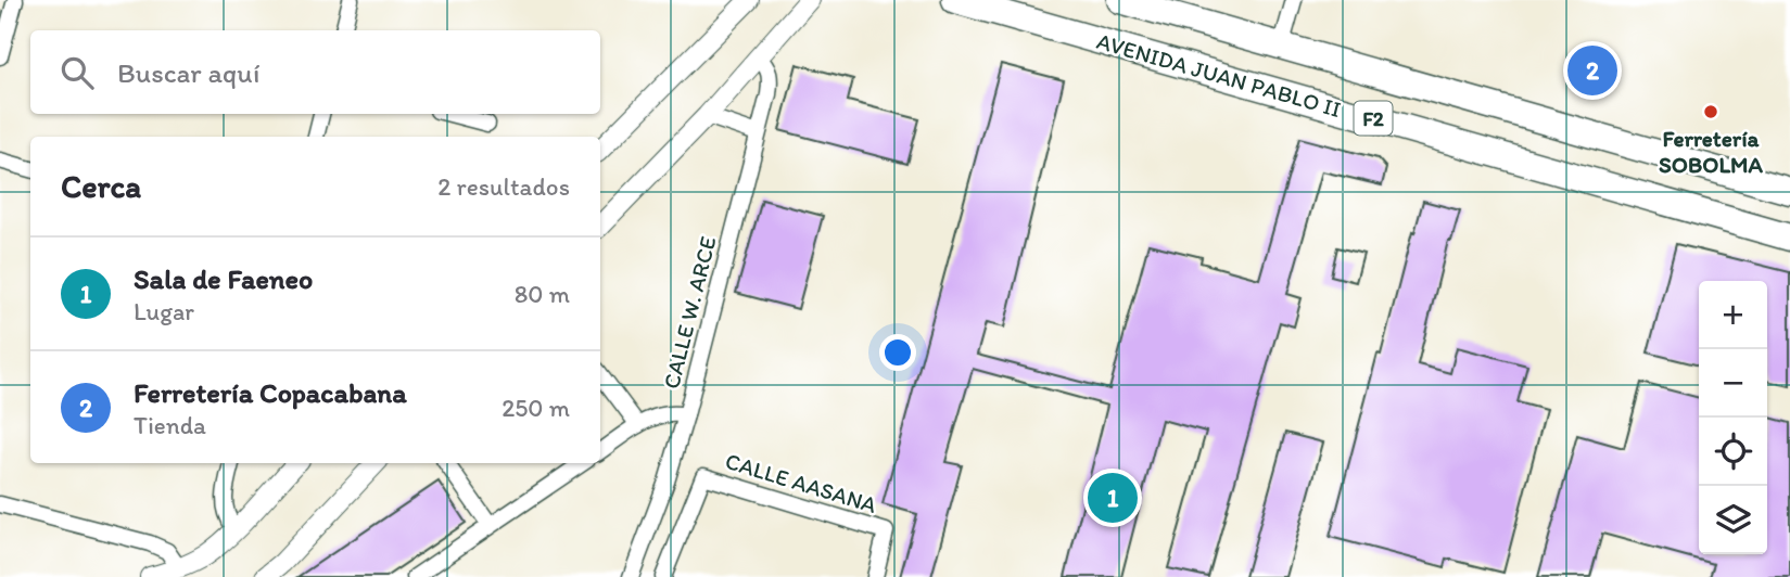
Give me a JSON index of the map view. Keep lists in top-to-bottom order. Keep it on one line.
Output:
{"streets":{"highway":["AVENIDA JUAN PABLO II","F2"],"street":["CALLE W. ARCE","CALLE AASANA"]},"places":["Ferretería SOBOLMA"],"page":{"search":"Buscar aquí","pins":["2","1"],"heading":["Cerca","2 resultados"],"list":[{"mark":"1","name":"Sala de Faeneo","note":"Lugar","value":"80 m"},{"mark":"2","name":"Ferretería Copacabana","note":"Tienda","value":"250 m"}],"map_buttons":["+","−"]}}
